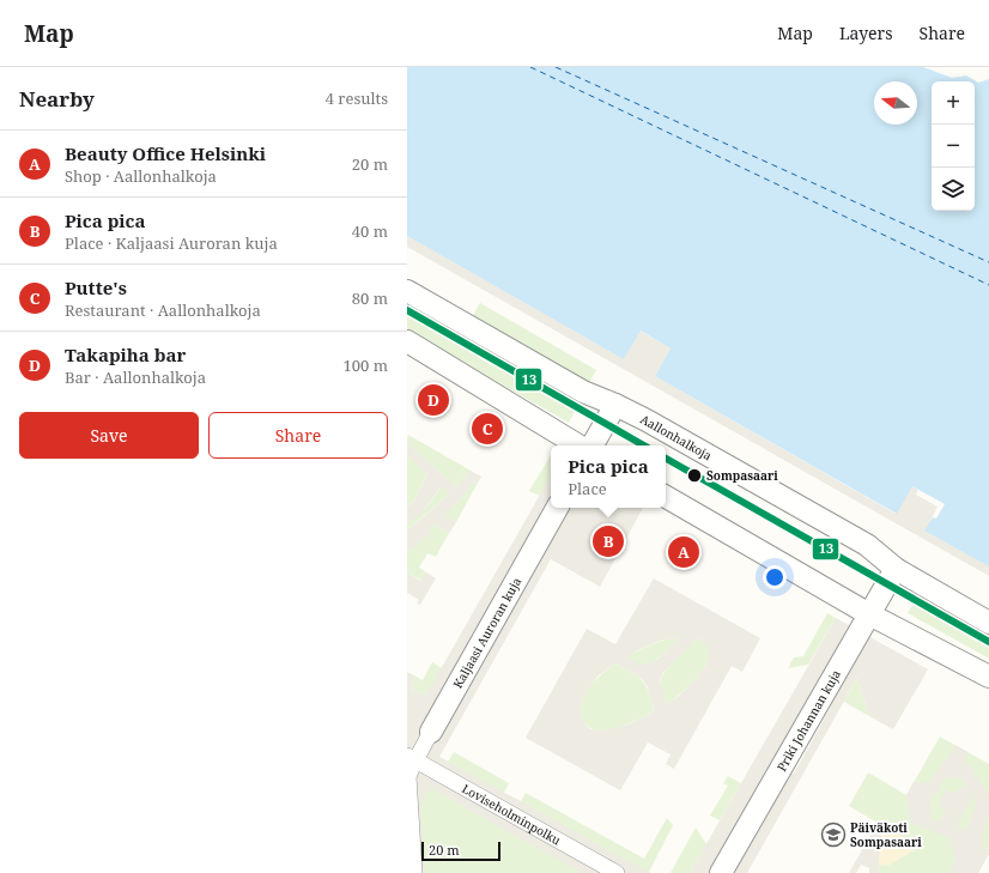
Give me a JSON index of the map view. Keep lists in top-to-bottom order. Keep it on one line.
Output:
{"streets":{"street":["Aallonhalkoja","Kaljaasi Auroran kuja","Priki Johannan kuja","Loviseholminpolku"]},"crossings":[["Aallonhalkoja","Priki Johannan kuja"],["Kaljaasi Auroran kuja","Loviseholminpolku"]],"places":{"other":["Sompasaari"],"school or university":["Päiväkoti Sompasaari"]},"lines":["transit line 13"],"scale_bar":"20 m","north":"left","page":{"header":"Map","nav":["Map","Layers","Share"],"heading":["Nearby","4 results"],"map_buttons":["+","−"],"list":[{"mark":"A","name":"Beauty Office Helsinki","note":"Shop · Aallonhalkoja","value":"20 m"},{"mark":"B","name":"Pica pica","note":"Place · Kaljaasi Auroran kuja","value":"40 m"},{"mark":"C","name":"Putte's","note":"Restaurant · Aallonhalkoja","value":"80 m"},{"mark":"D","name":"Takapiha bar","note":"Bar · Aallonhalkoja","value":"100 m"}],"pins":["D","C","B","A"],"buttons":["Save","Share"],"popup":["Pica pica","Place"],"scale":"20 m"}}
